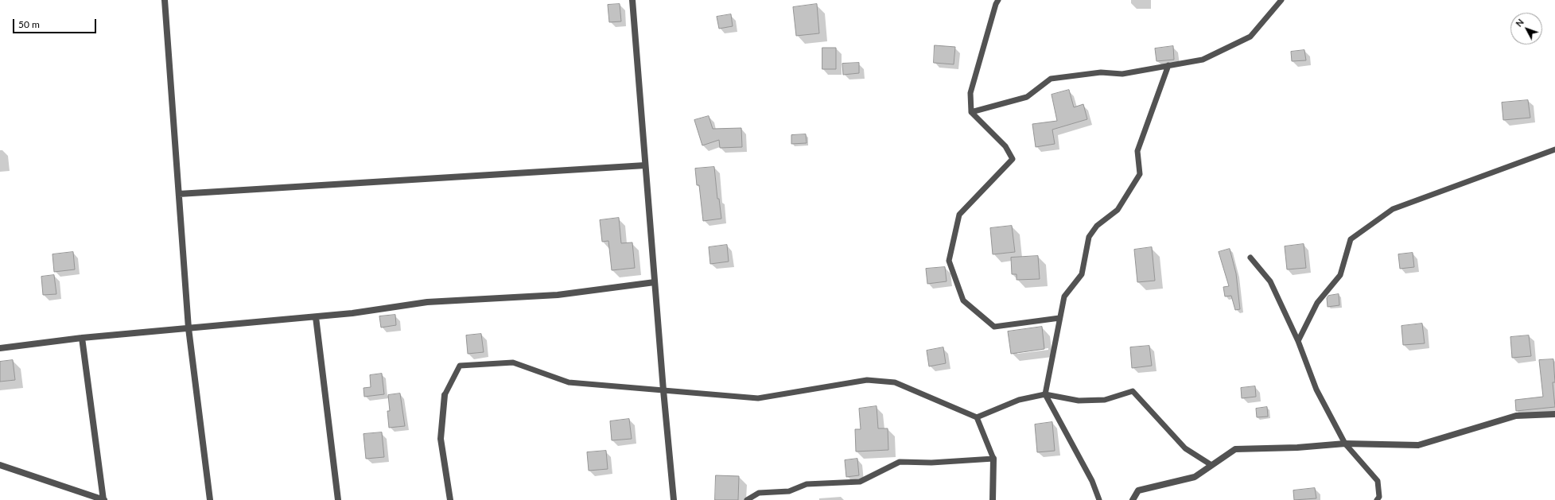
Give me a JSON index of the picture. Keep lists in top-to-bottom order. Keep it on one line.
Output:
{"scale_bar":"50 m","north":"top left"}
